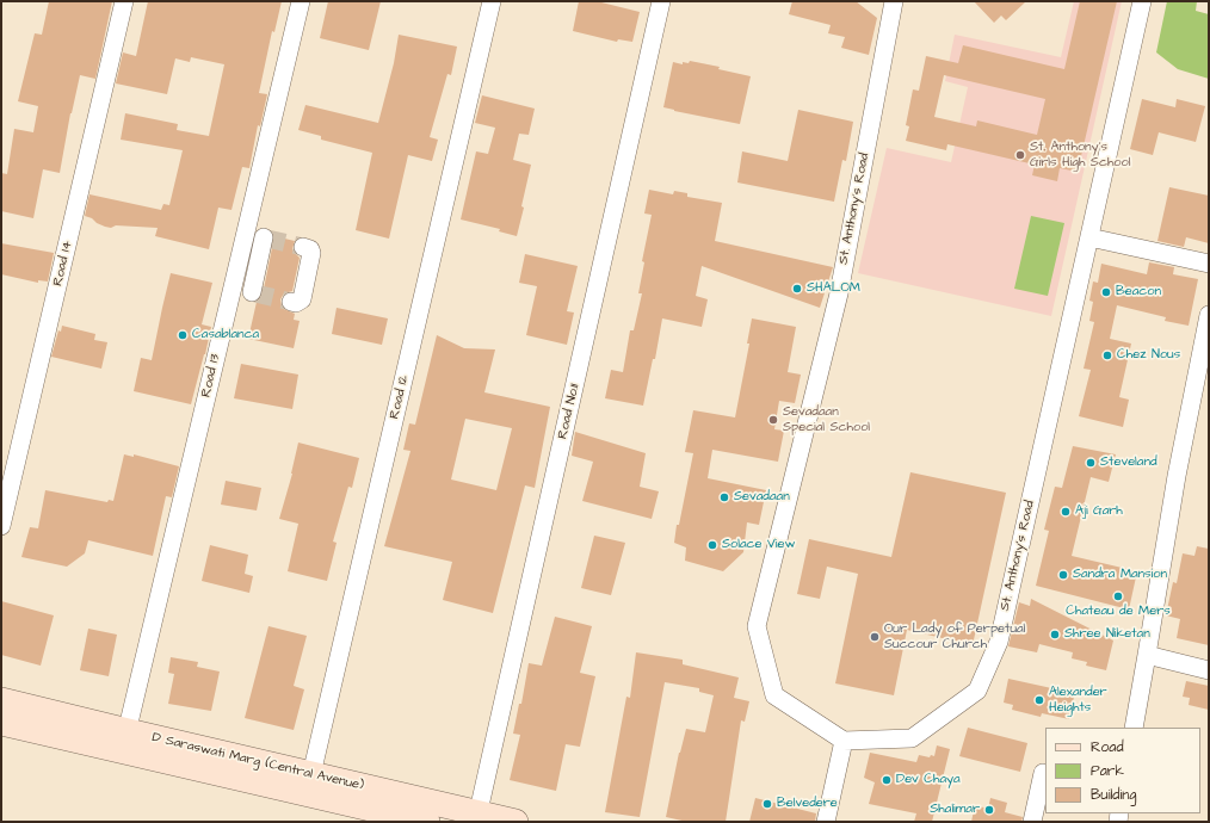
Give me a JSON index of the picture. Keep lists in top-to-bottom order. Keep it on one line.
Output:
{"streets":{"main road":["D Saraswati Marg (Central Avenue)"],"street":["St. Anthony's Road","Road 14","Road 13","Road 12","Road No.11"]},"crossings":[["Road 13","D Saraswati Marg (Central Avenue)"],["Road 12","D Saraswati Marg (Central Avenue)"],["Road No.11","D Saraswati Marg (Central Avenue)"]],"places":["St. Anthony's Girls High School","SHALOM","Beacon","Casablanca","Chez Nous","Sevadaan Special School","Steveland","Sevadaan","Aji Garh","Solace View","Sandra Mansion","Chateau de Mers","Shree Niketan","Our Lady of Perpetual Succour Church","Alexander Heights","Dev Chaya","Belvedere","Shalimar"],"legend":["Road","Park","Building"]}
